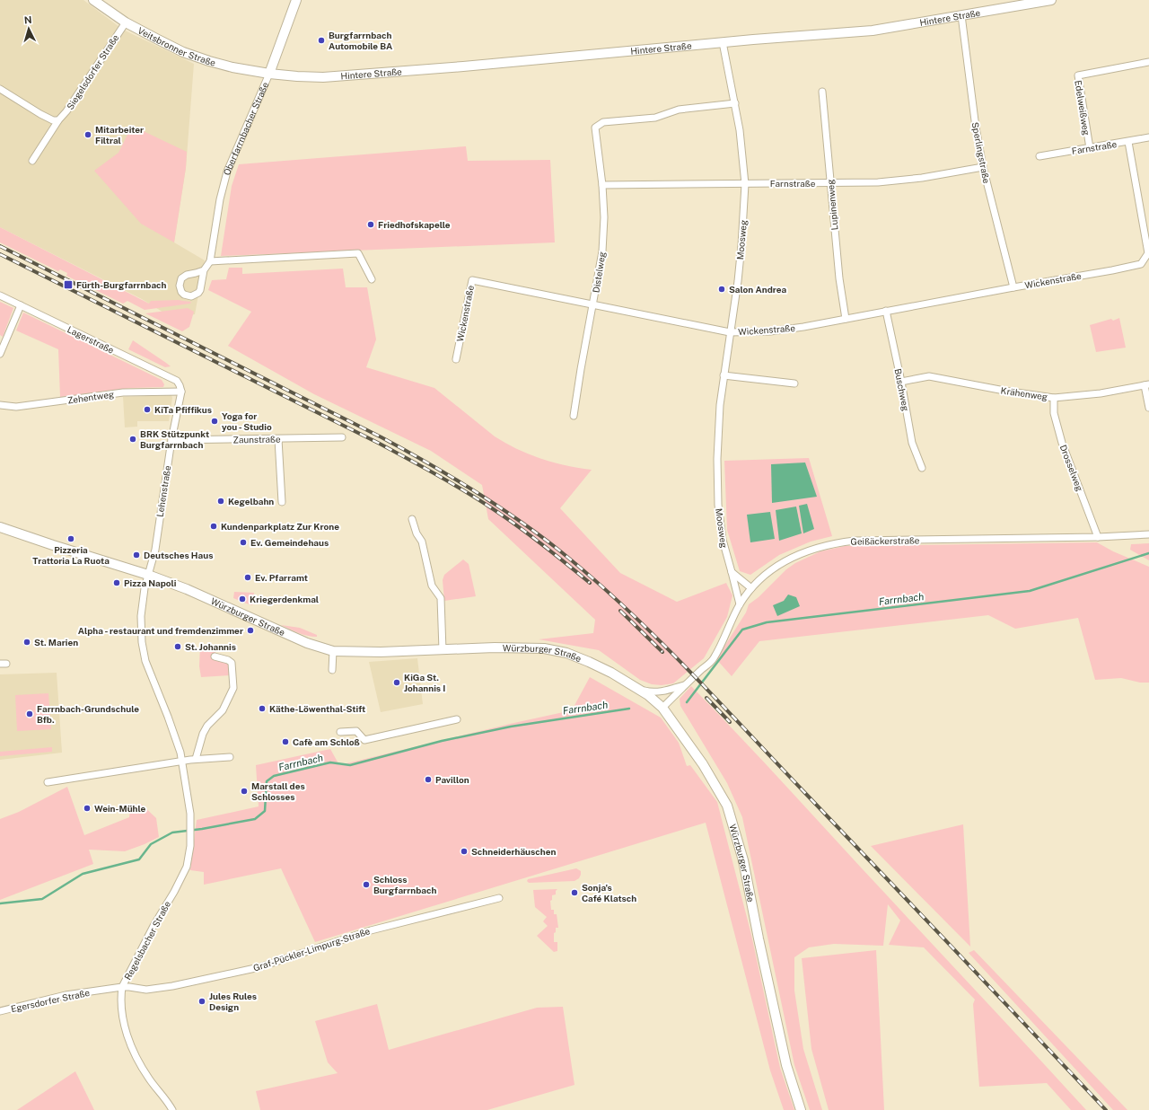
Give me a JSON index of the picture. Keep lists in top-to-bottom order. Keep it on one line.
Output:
{"streets":{"street":["Hintere Straße","Veitsbronner Straße","Siegelsdorfer Straße","Edelweißweg","Oberfarrnbacher Straße","Farnstraße","Sperlingstraße","Lupinenweg","Moosweg","Distelweg","Wickenstraße","Lagerstraße","Buschweg","Krähenweg","Zehentweg","Zaunstraße","Drosselweg","Lehenstraße","Geißäckerstraße","Würzburger Straße","Regelsbacher Straße","Graf-Pückler-Limpurg-Straße","Egersdorfer Straße"]},"crossings":[["Hintere Straße","Veitsbronner Straße"],["Hintere Straße","Oberfarrnbacher Straße"],["Hintere Straße","Sperlingstraße"],["Hintere Straße","Moosweg"],["Veitsbronner Straße","Siegelsdorfer Straße"],["Veitsbronner Straße","Oberfarrnbacher Straße"],["Edelweißweg","Farnstraße"],["Farnstraße","Sperlingstraße"],["Farnstraße","Lupinenweg"],["Farnstraße","Moosweg"],["Farnstraße","Distelweg"],["Farnstraße","Wickenstraße"],["Sperlingstraße","Wickenstraße"],["Lupinenweg","Wickenstraße"],["Moosweg","Distelweg"],["Moosweg","Wickenstraße"],["Moosweg","Geißäckerstraße"],["Distelweg","Wickenstraße"],["Wickenstraße","Buschweg"],["Lagerstraße","Zehentweg"],["Lagerstraße","Lehenstraße"],["Buschweg","Krähenweg"],["Krähenweg","Drosselweg"],["Zehentweg","Lehenstraße"],["Zaunstraße","Lehenstraße"],["Drosselweg","Geißäckerstraße"],["Lehenstraße","Würzburger Straße"],["Lehenstraße","Regelsbacher Straße"],["Geißäckerstraße","Würzburger Straße"],["Würzburger Straße","Regelsbacher Straße"],["Regelsbacher Straße","Graf-Pückler-Limpurg-Straße"],["Regelsbacher Straße","Egersdorfer Straße"],["Graf-Pückler-Limpurg-Straße","Egersdorfer Straße"]],"water":["Farrnbach"],"places":{"other":["Burgfarrnbach Automobile BA","Mitarbeiter Filtral","Friedhofskapelle","Salon Andrea","KiTa Pfiffikus","Yoga for you - Studio","BRK Stützpunkt Burgfarrnbach","Kegelbahn","Kundenparkplatz Zur Krone","Pizzeria Trattoria La Ruota","Ev. Gemeindehaus","Deutsches Haus","Ev. Pfarramt","Pizza Napoli","Kriegerdenkmal","Alpha - restaurant und fremdenzimmer","St. Marien","St. Johannis","KiGa St. Johannis I","Käthe-Löwenthal-Stift","Farrnbach-Grundschule Bfb.","Cafè am Schloß","Pavillon","Marstall des Schlosses","Wein-Mühle","Schneiderhäuschen","Schloss Burgfarrnbach","Sonja's Café Klatsch","Jules Rules Design"],"transit":["Fürth-Burgfarrnbach"]},"north":"top"}
